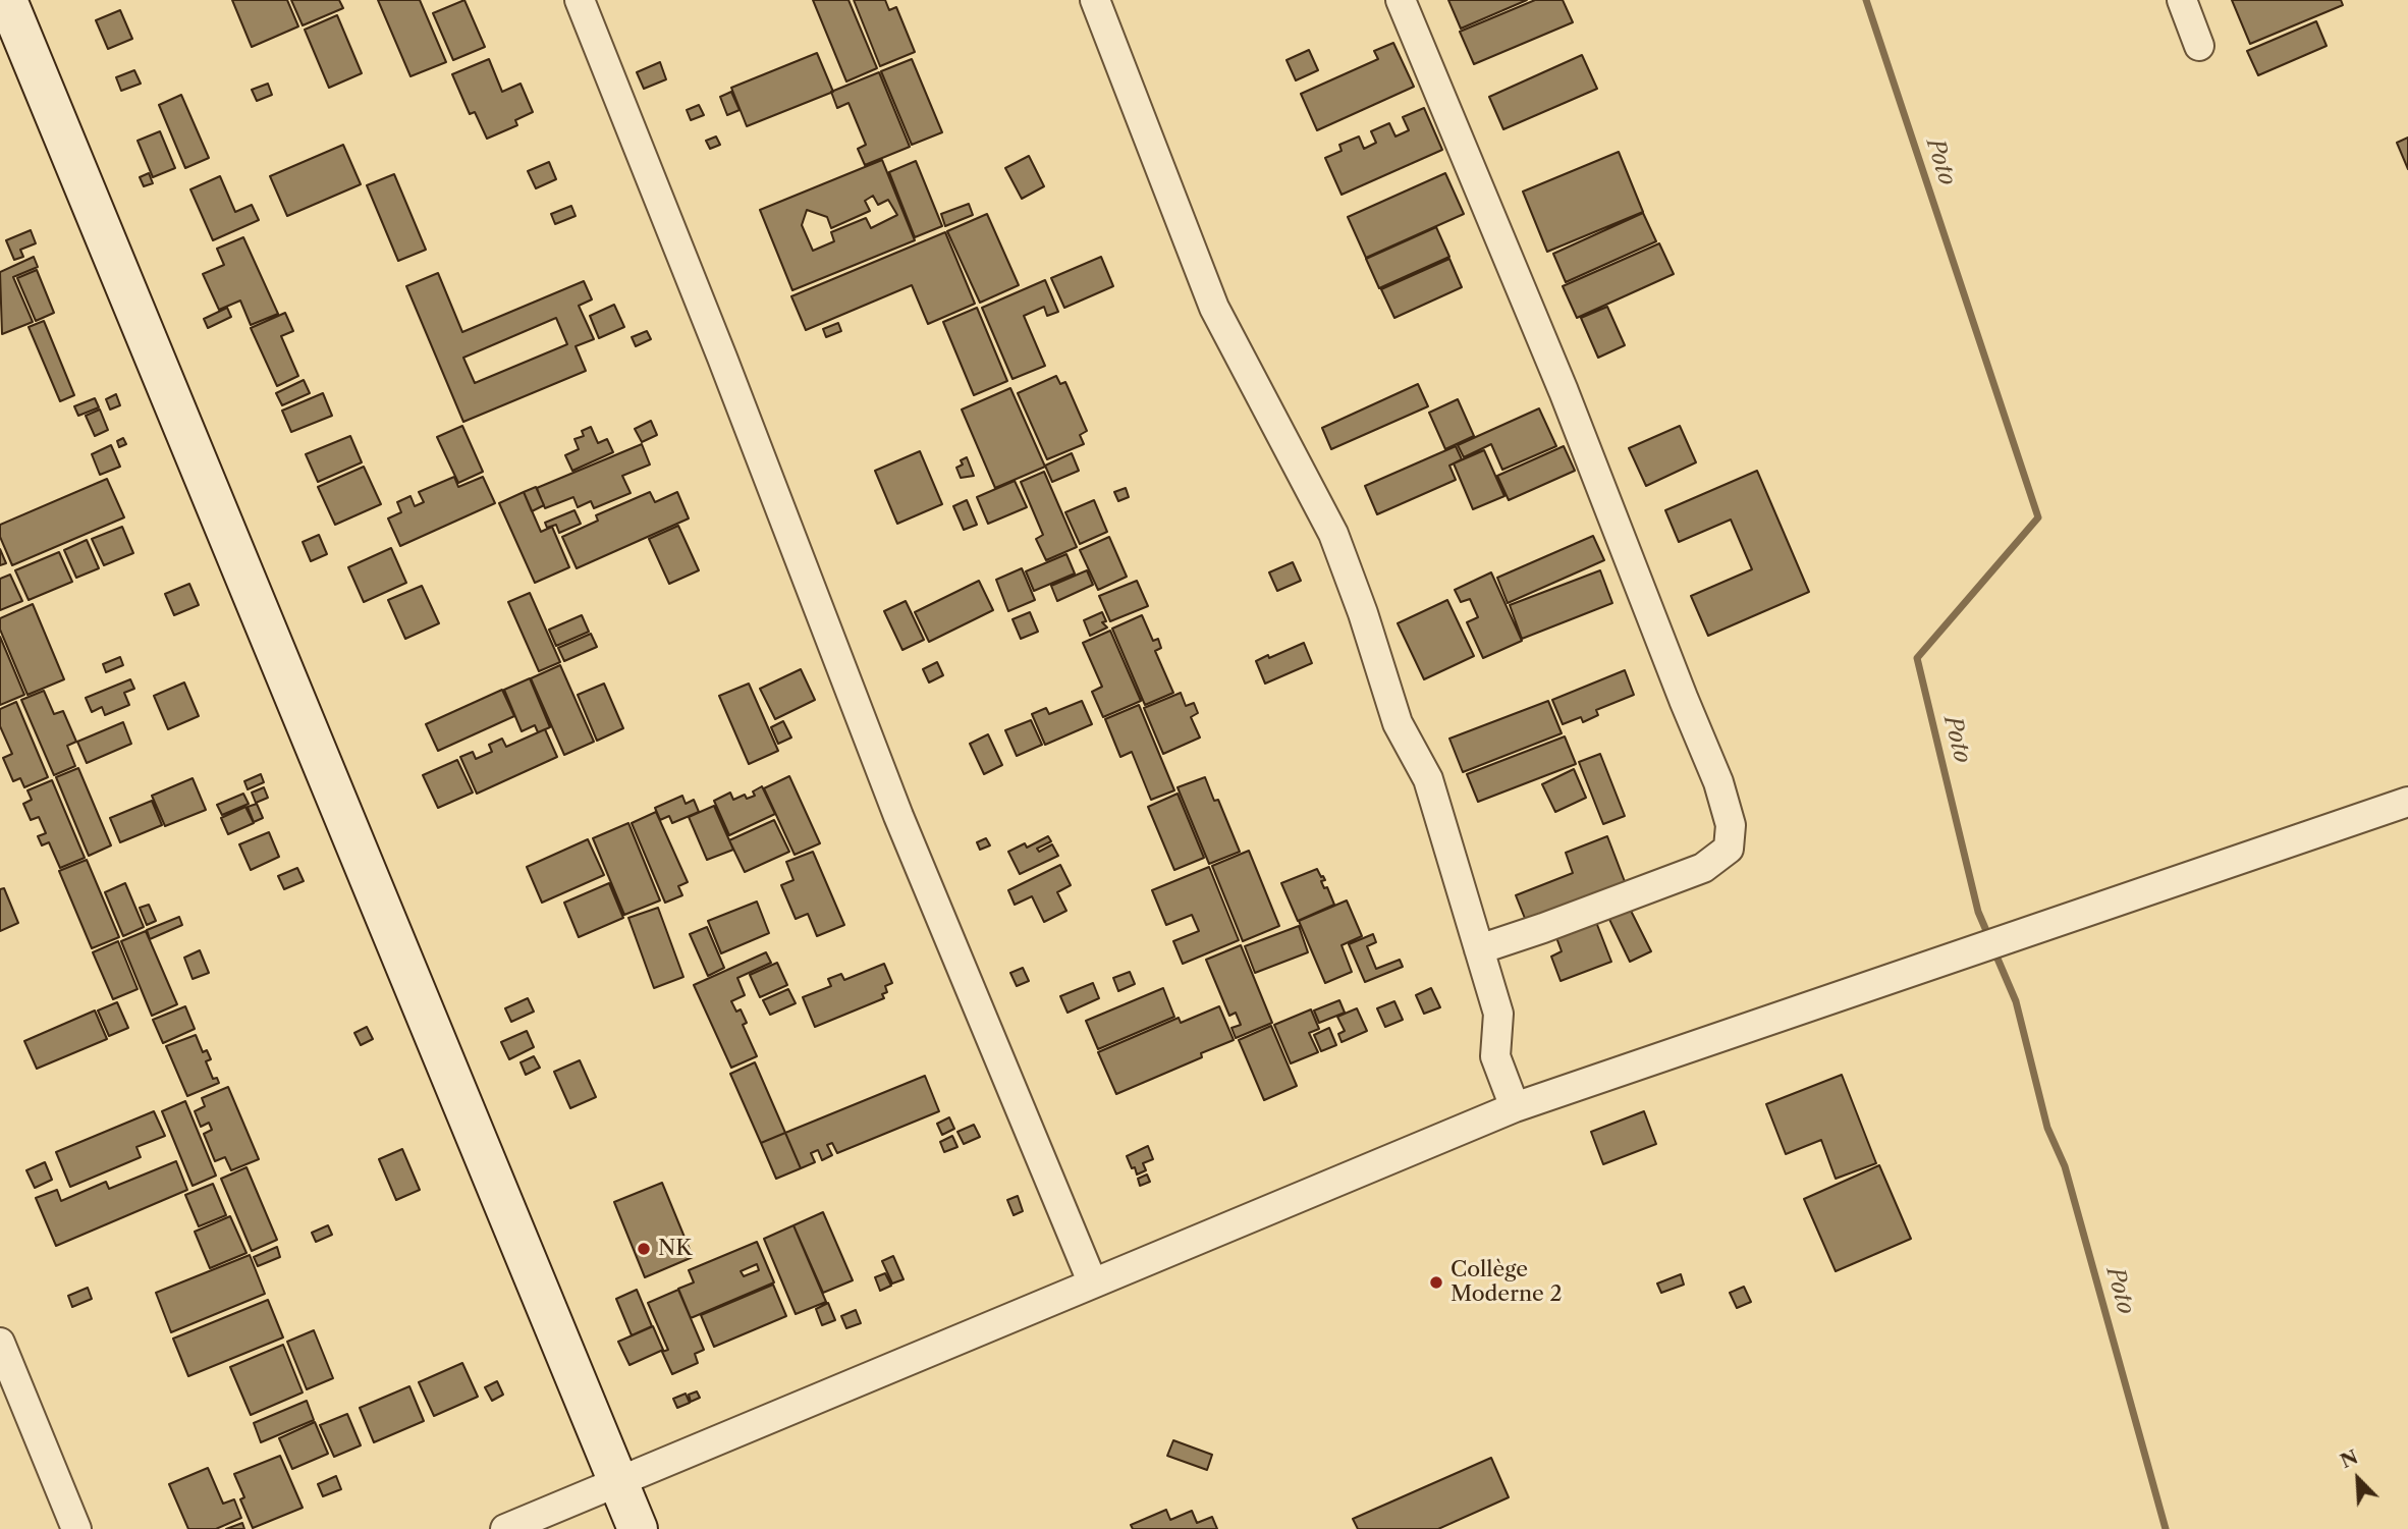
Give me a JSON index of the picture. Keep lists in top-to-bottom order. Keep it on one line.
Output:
{"water":["Poto"],"places":["NK","Collège Moderne 2"],"north":"top left"}
